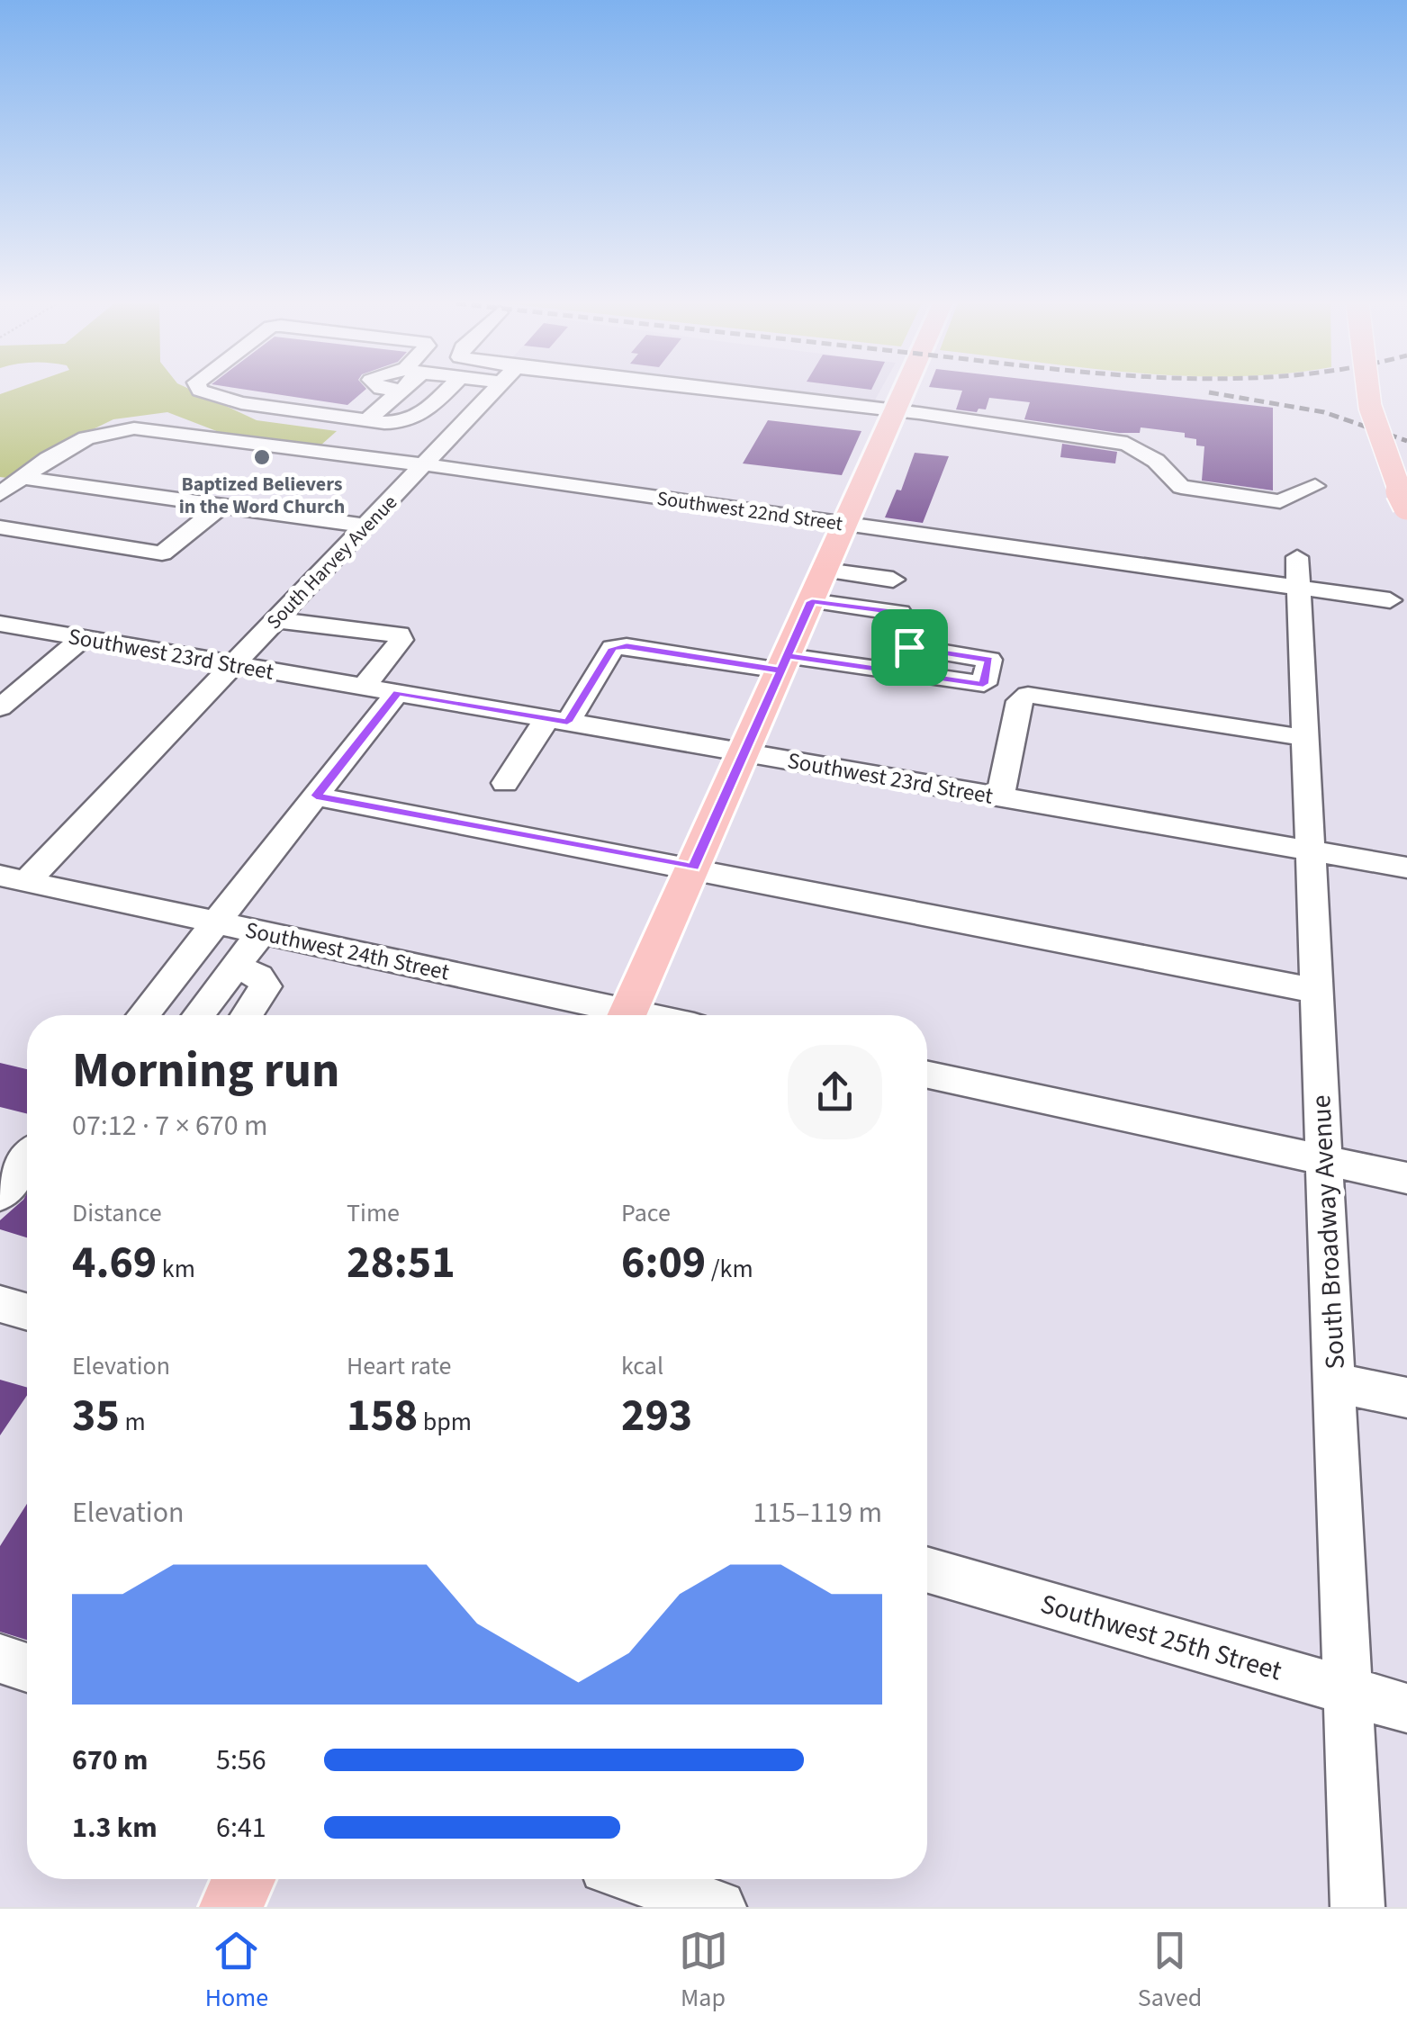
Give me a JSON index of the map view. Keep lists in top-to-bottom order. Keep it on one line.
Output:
{"streets":{"street":["Southwest 22nd Street","South Harvey Avenue","Southwest 23rd Street","Southwest 24th Street","South Broadway Avenue","Southwest 25th Street"]},"crossings":[["Southwest 22nd Street","South Harvey Avenue"],["Southwest 22nd Street","South Broadway Avenue"],["South Harvey Avenue","Southwest 23rd Street"],["South Harvey Avenue","Southwest 24th Street"],["Southwest 23rd Street","South Broadway Avenue"],["South Broadway Avenue","Southwest 25th Street"]],"places":["Baptized Believers in the Word Church"],"page":{"heading":["Morning run","07:12 · 7 × 670 m"],"stats":[["Distance","4.69 km"],["Time","28:51"],["Pace","6:09 /km"],["Elevation","35 m"],["Heart rate","158 bpm"],["kcal","293"]],"chart":["Elevation","115–119 m"],"list":[{"name":"670 m","note":"5:56"},{"name":"1.3 km","note":"6:41"}],"tabs":["Home","Map","Saved"]}}
